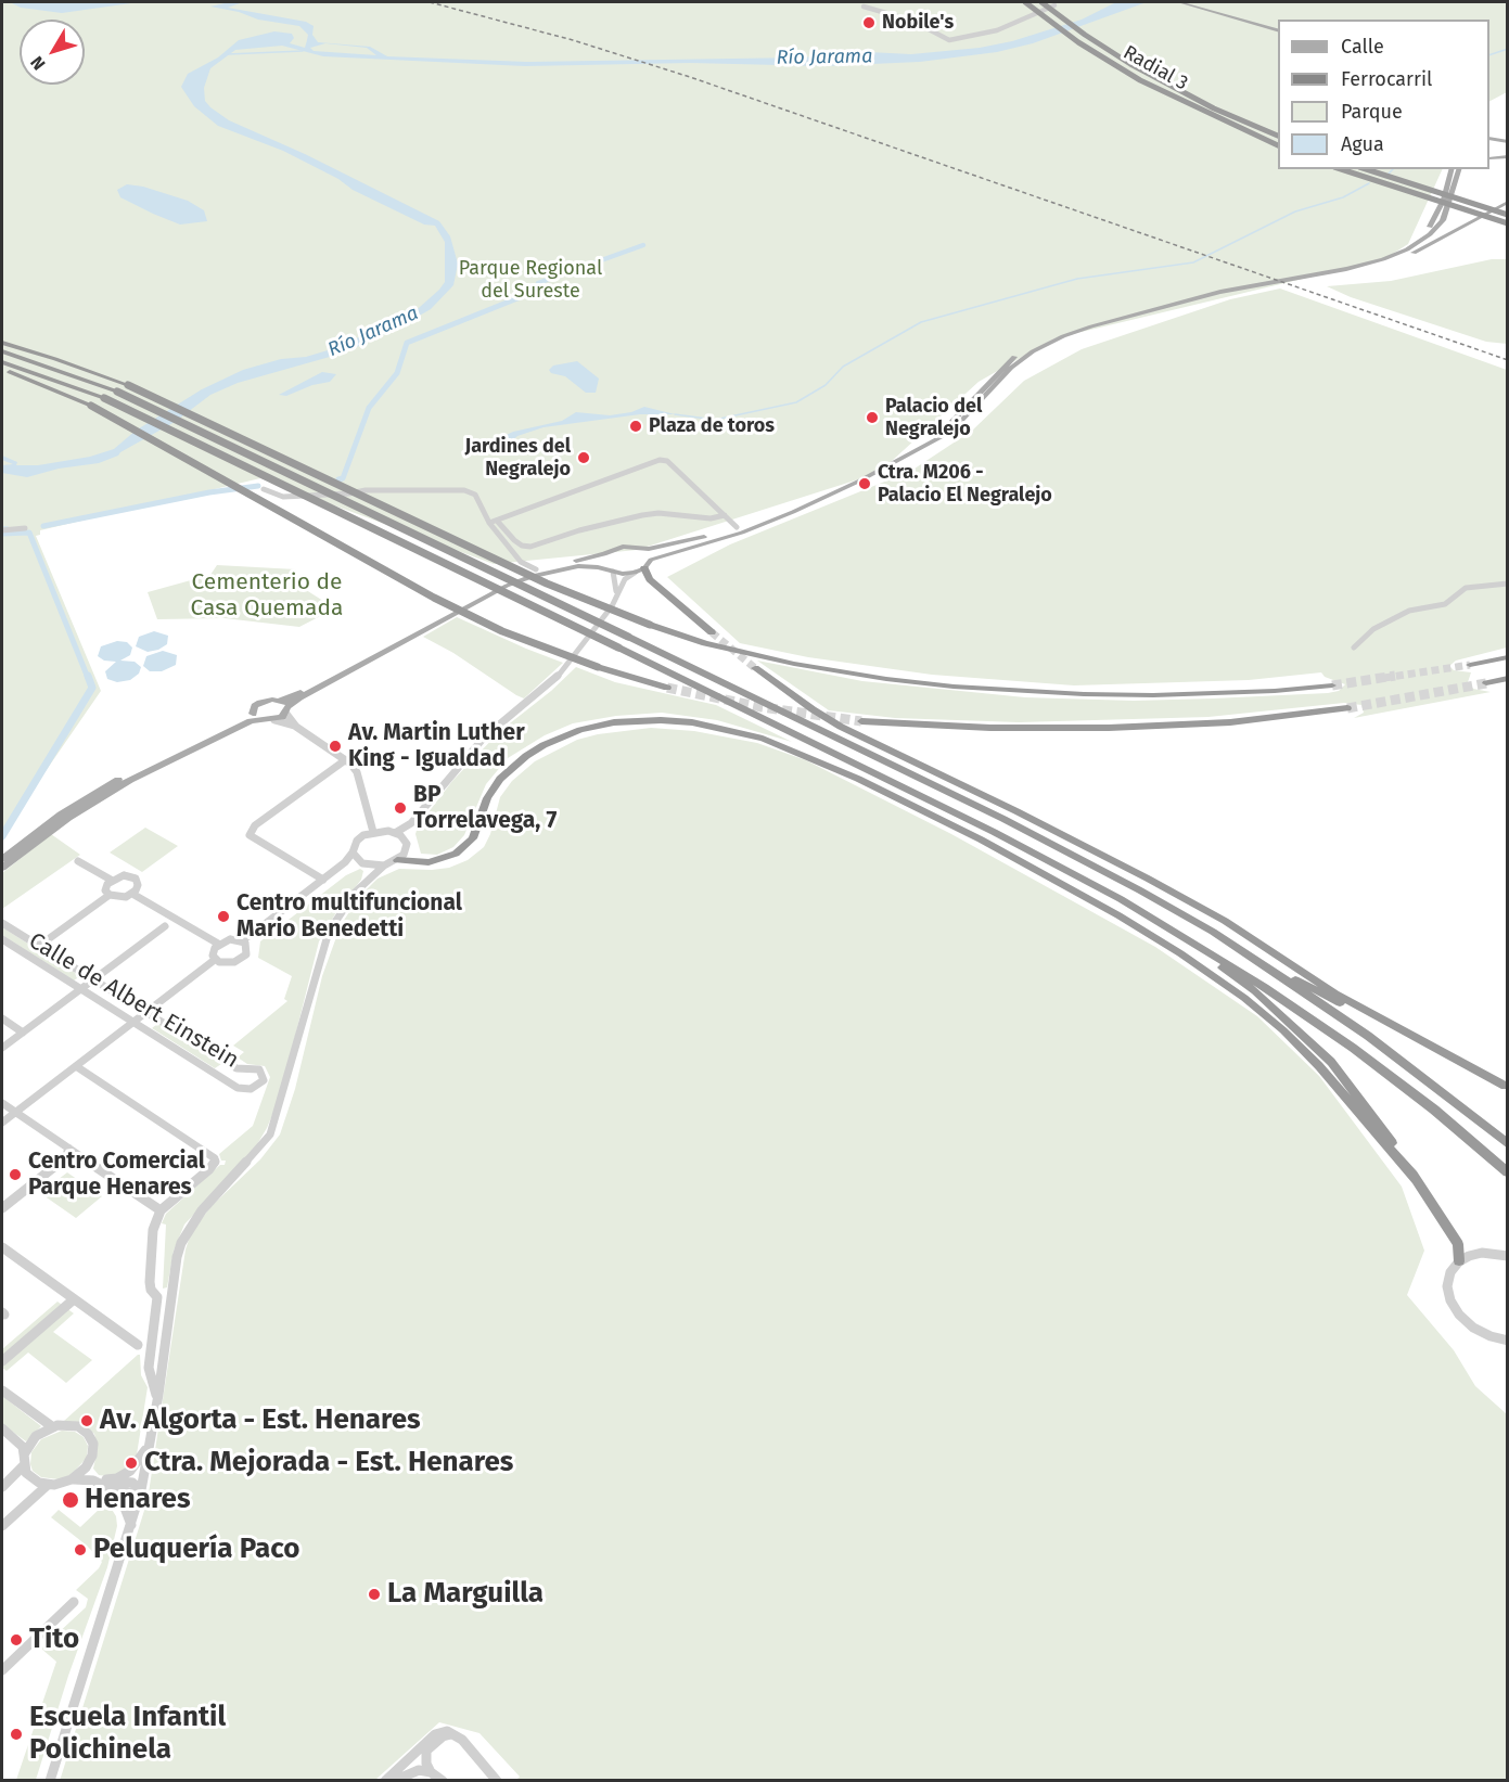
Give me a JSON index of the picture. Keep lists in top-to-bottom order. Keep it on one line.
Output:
{"streets":{"highway":["Radial 3"],"street":["Calle de Albert Einstein"]},"water":["Río Jarama"],"parks":["Parque Regional del Sureste","Cementerio de Casa Quemada"],"places":["Nobile's","Palacio del Negralejo","Plaza de toros","Jardines del Negralejo","Ctra. M206 - Palacio El Negralejo","Av. Martin Luther King - Igualdad","BP Torrelavega, 7","Centro multifuncional Mario Benedetti","Centro Comercial Parque Henares","Av. Algorta - Est. Henares","Ctra. Mejorada - Est. Henares","Henares","Peluquería Paco","La Marguilla","Tito","Escuela Infantil Polichinela"],"legend":["Calle","Ferrocarril","Parque","Agua"],"north":"bottom left"}
